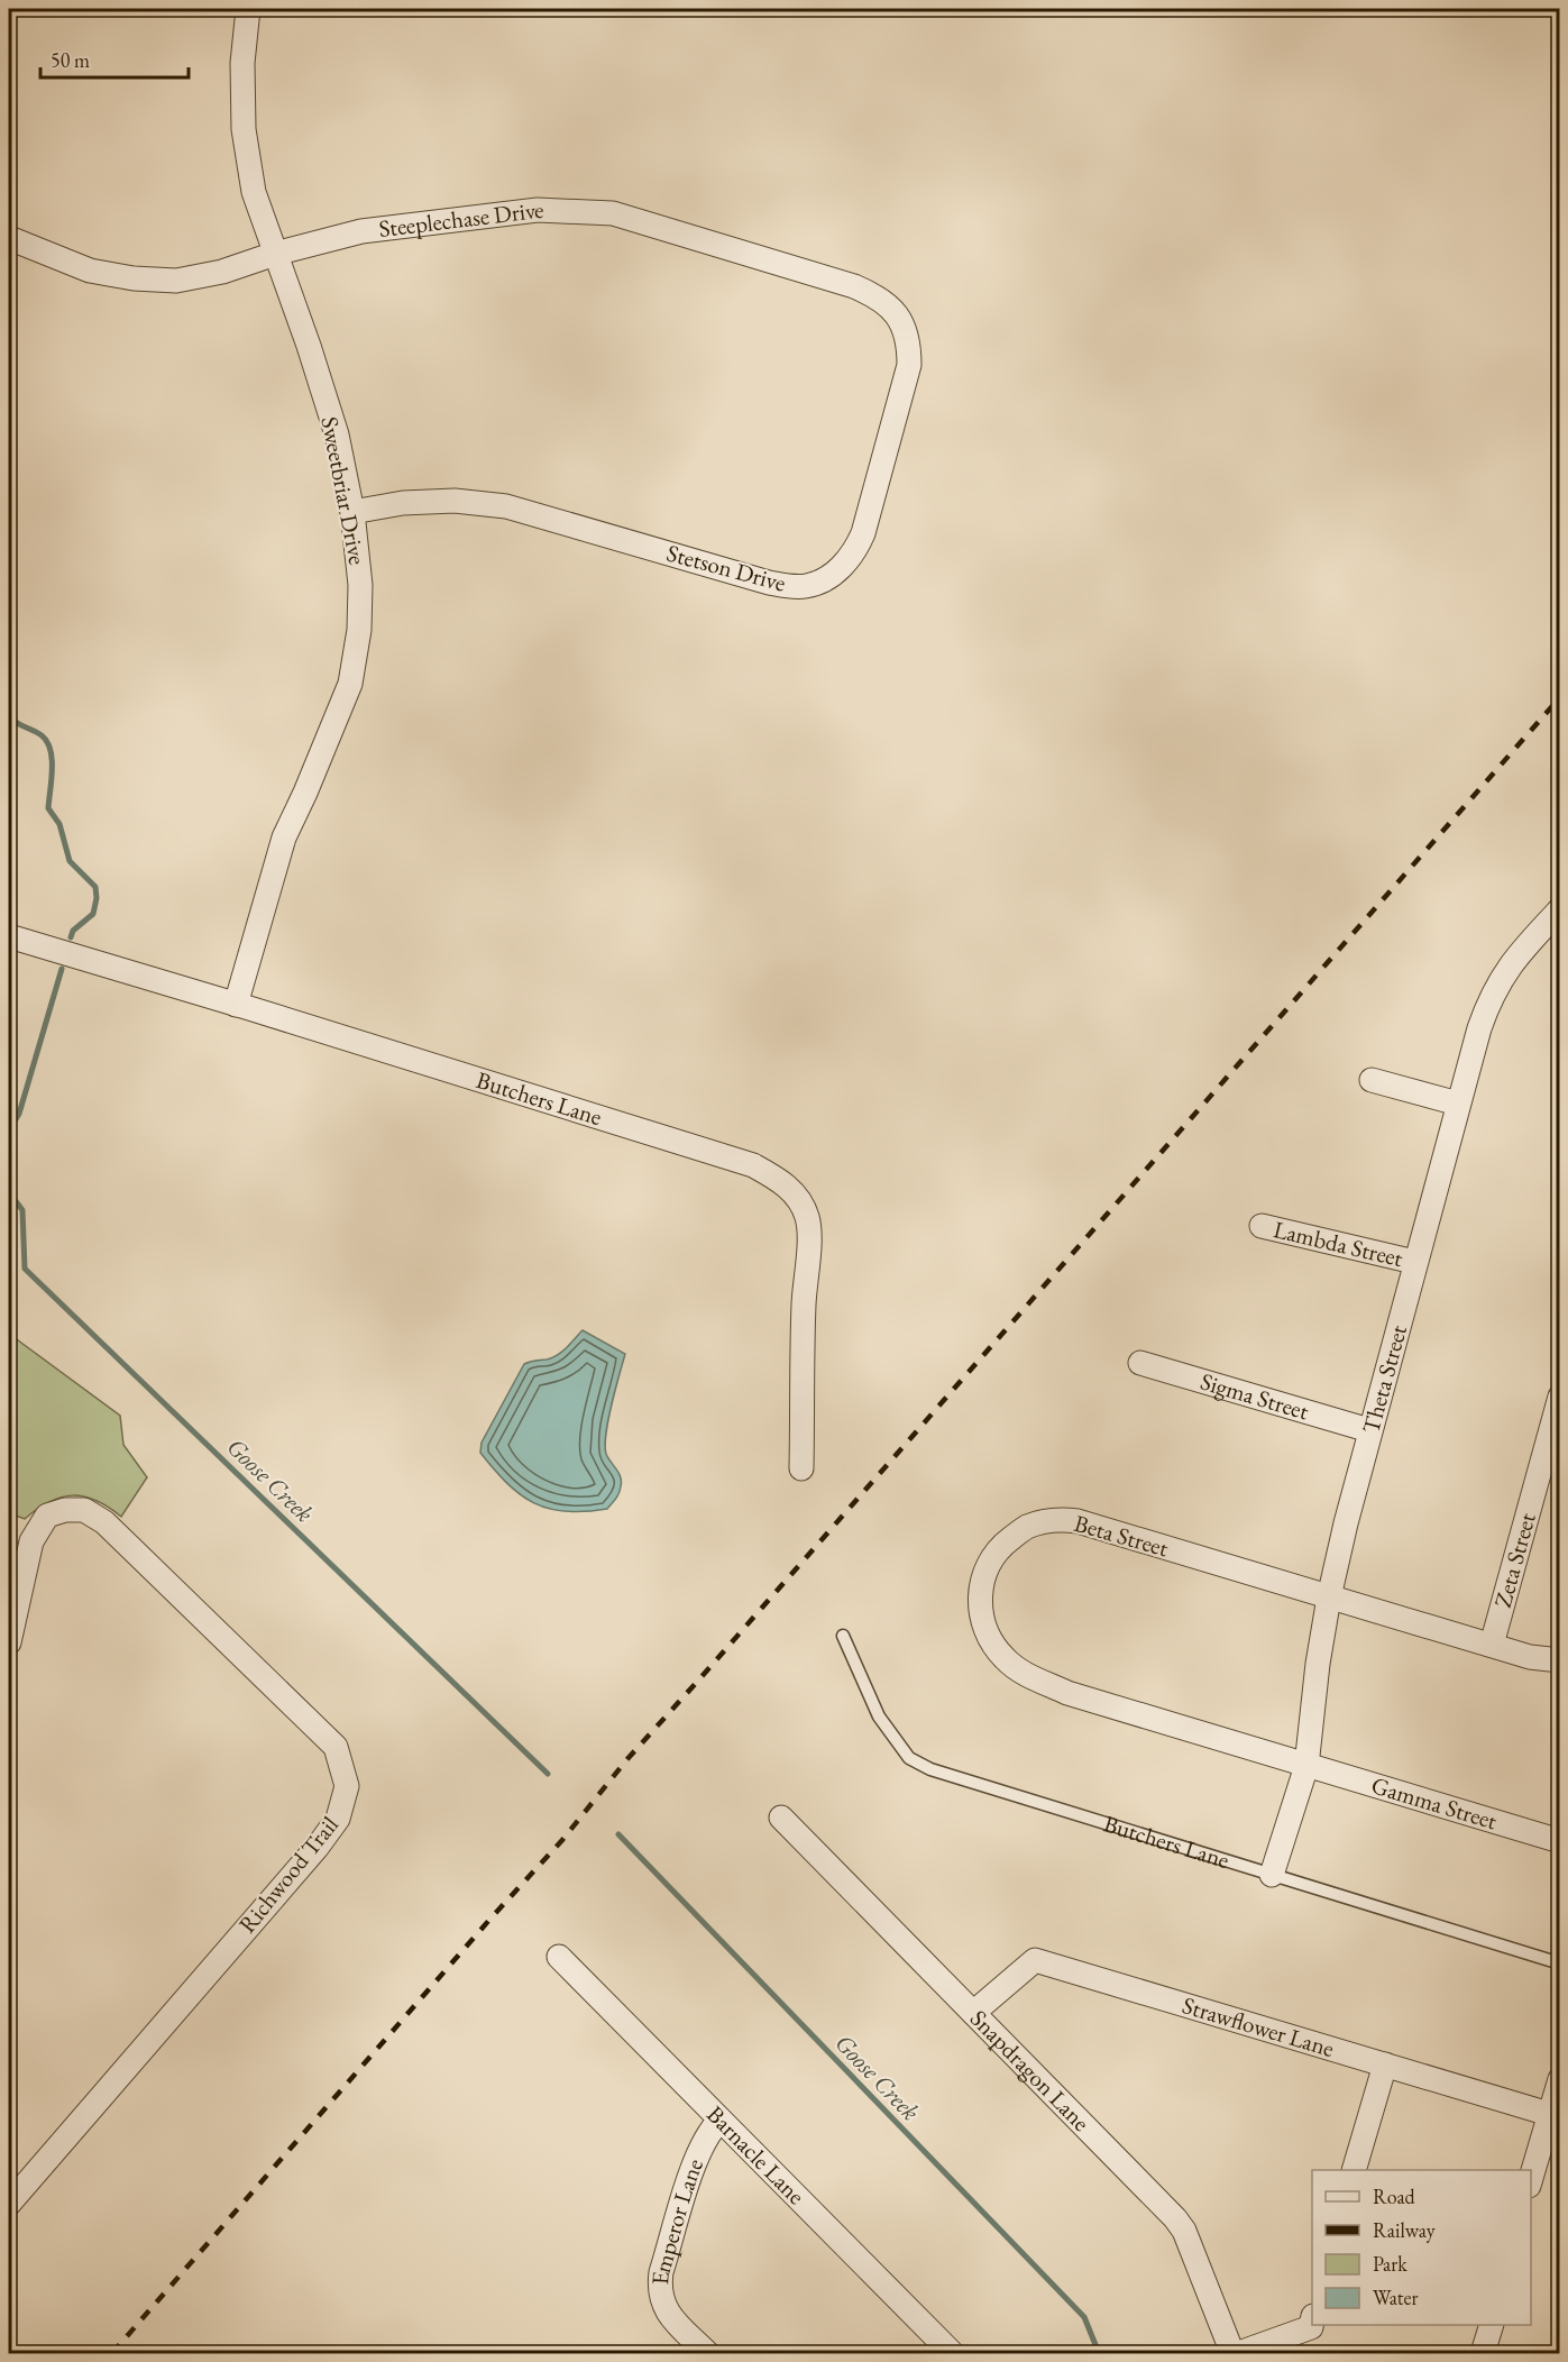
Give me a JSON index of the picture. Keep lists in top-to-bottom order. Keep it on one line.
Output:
{"streets":{"street":["Steeplechase Drive","Sweetbriar Drive","Stetson Drive","Butchers Lane","Lambda Street","Theta Street","Sigma Street","Beta Street","Zeta Street","Gamma Street","Richwood Trail","Strawflower Lane","Snapdragon Lane","Barnacle Lane","Emperor Lane"]},"crossings":[["Steeplechase Drive","Sweetbriar Drive"],["Steeplechase Drive","Stetson Drive"],["Sweetbriar Drive","Stetson Drive"],["Sweetbriar Drive","Butchers Lane"],["Butchers Lane","Theta Street"],["Lambda Street","Theta Street"],["Theta Street","Sigma Street"],["Theta Street","Beta Street"],["Theta Street","Gamma Street"],["Beta Street","Zeta Street"],["Beta Street","Gamma Street"],["Strawflower Lane","Snapdragon Lane"],["Barnacle Lane","Emperor Lane"]],"water":["Goose Creek"],"legend":["Road","Railway","Park","Water"],"scale_bar":"50 m"}
